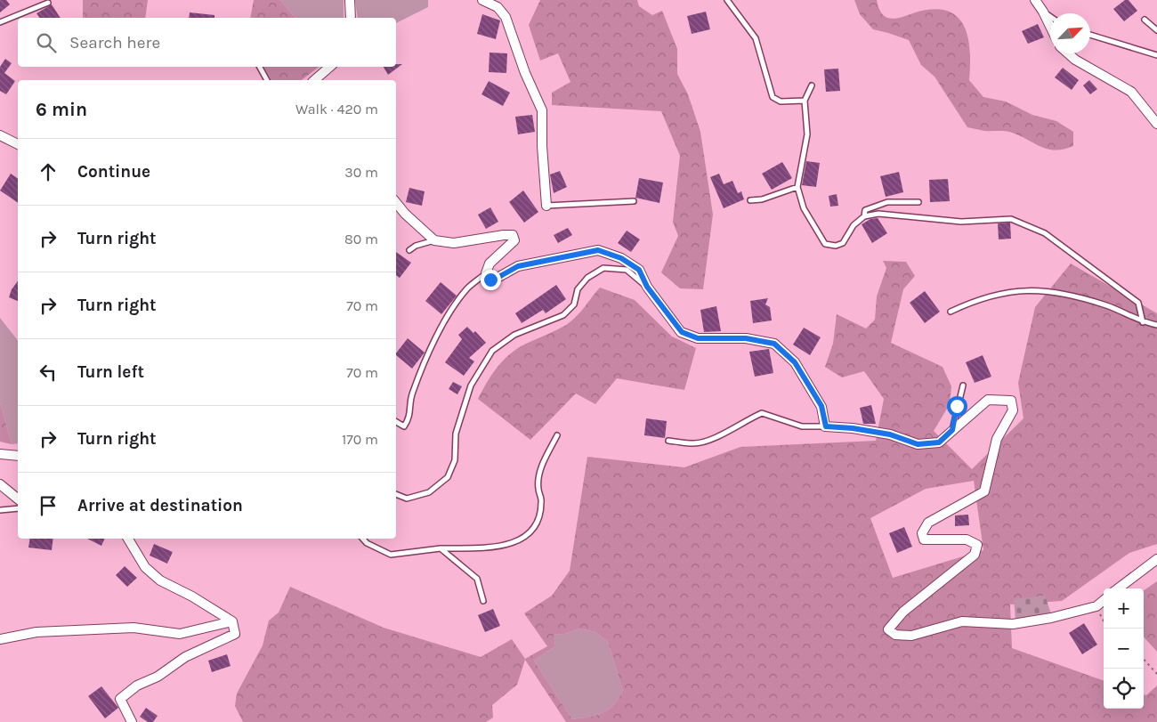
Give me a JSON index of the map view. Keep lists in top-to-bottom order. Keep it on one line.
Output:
{"north":"top right","page":{"search":"Search here","heading":["6 min","Walk · 420 m"],"list":[["Continue","30 m"],["Turn right","80 m"],["Turn right","70 m"],["Turn left","70 m"],["Turn right","170 m"],"Arrive at destination"],"map_buttons":["+","−"]}}
